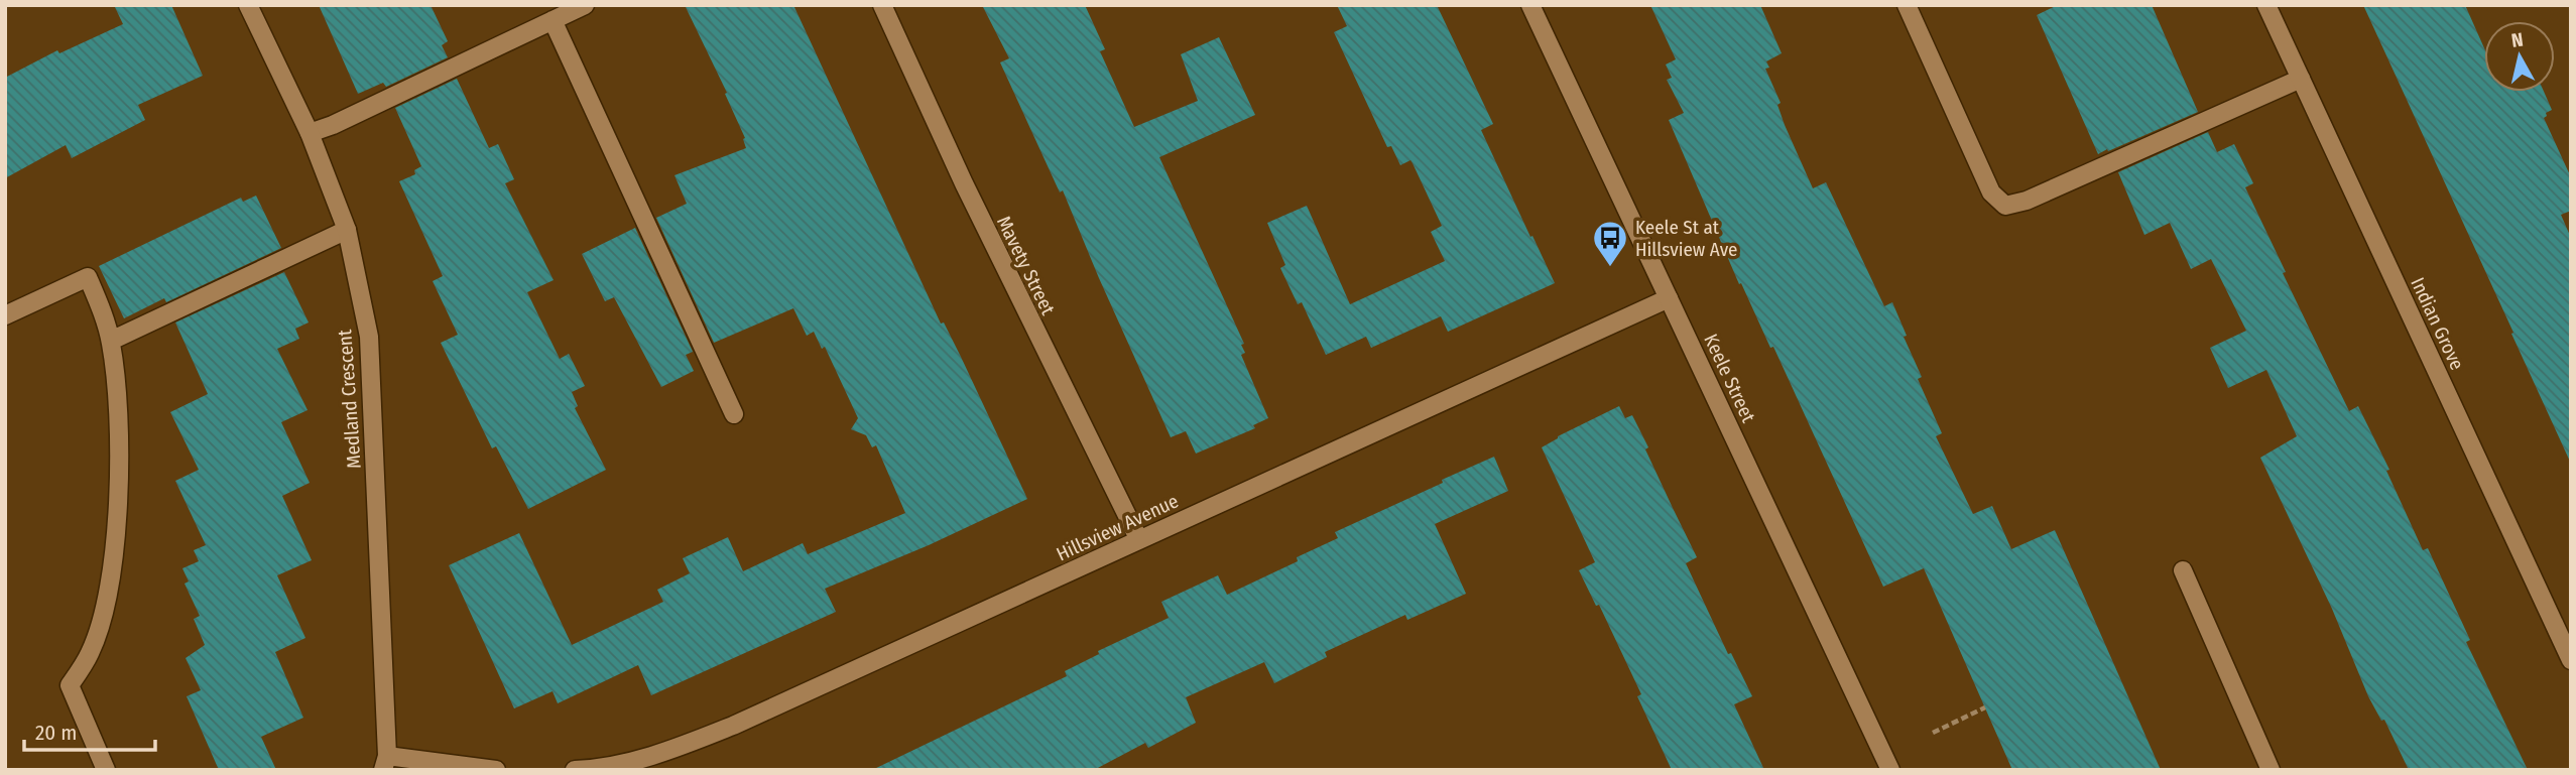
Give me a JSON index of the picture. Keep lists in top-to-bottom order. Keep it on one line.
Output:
{"streets":{"street":["Mavety Street","Indian Grove","Keele Street","Medland Crescent","Hillsview Avenue"]},"crossings":[["Mavety Street","Hillsview Avenue"],["Keele Street","Hillsview Avenue"]],"places":{"bus stop":["Keele St at Hillsview Ave"]},"scale_bar":"20 m","north":"top"}
